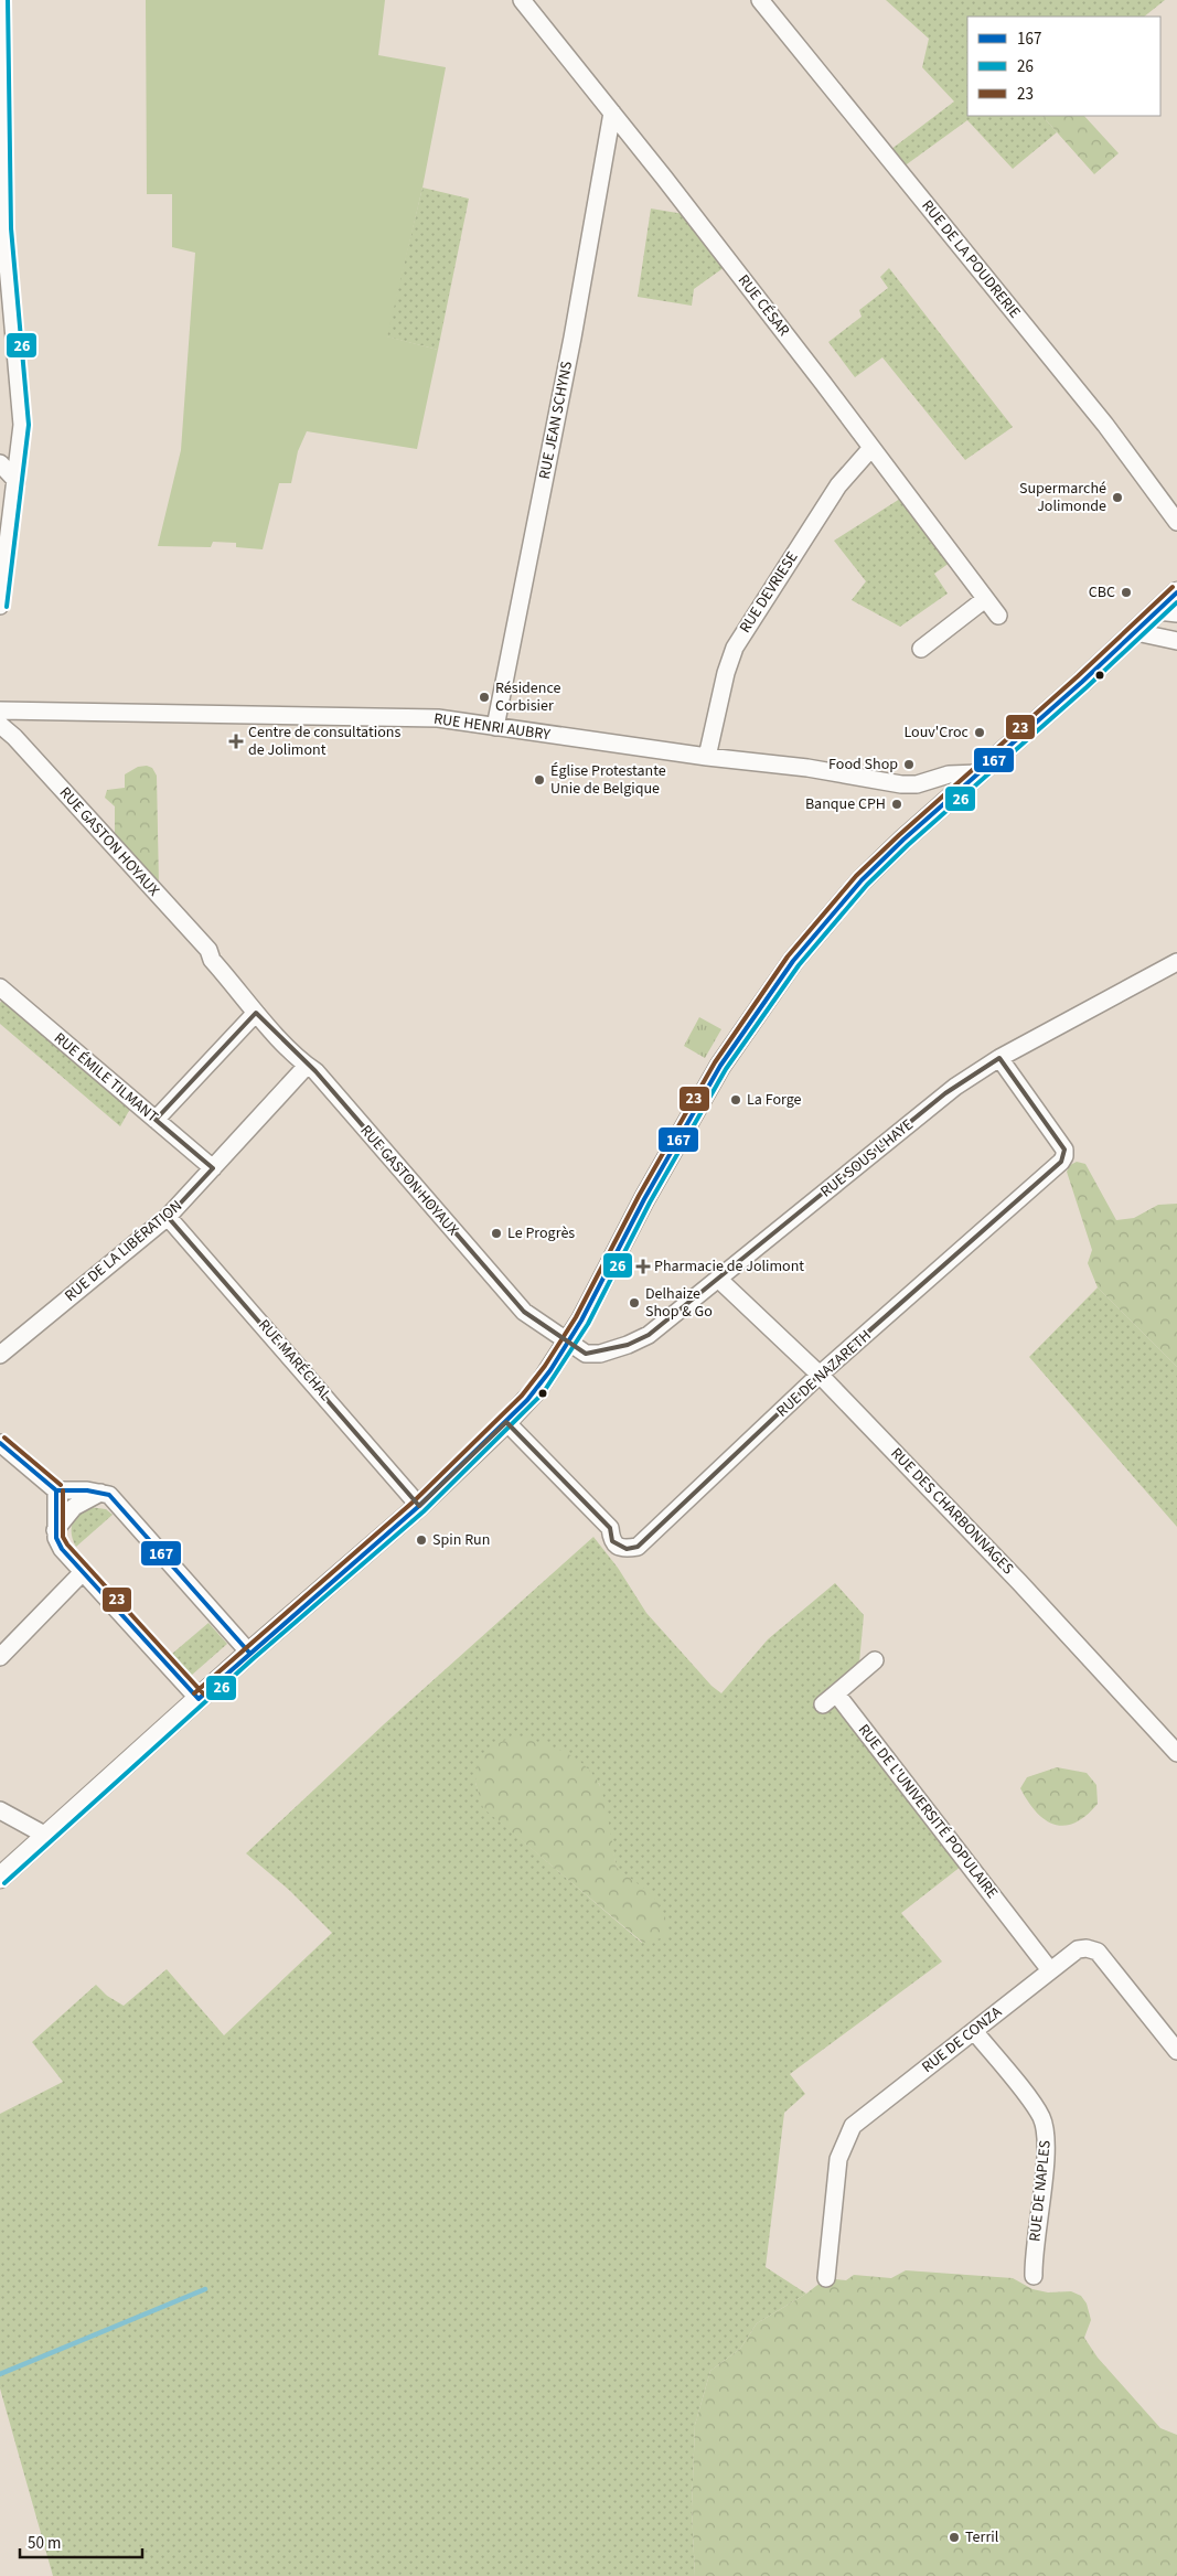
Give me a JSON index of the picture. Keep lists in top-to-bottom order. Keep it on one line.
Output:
{"streets":{"street":["RUE DE LA POUDRERIE","RUE CÉSAR","RUE JEAN SCHYNS","RUE DEVRIESE","RUE HENRI AUBRY","RUE GASTON HOYAUX","RUE ÉMILE TILMANT","RUE SOUS L'HAYE","RUE DE LA LIBÉRATION","RUE MARÉCHAL","RUE DE NAZARETH","RUE DES CHARBONNAGES","RUE DE L'UNIVERSITÉ POPULAIRE","RUE DE CONZA","RUE DE NAPLES"]},"crossings":[["RUE CÉSAR","RUE JEAN SCHYNS"],["RUE CÉSAR","RUE DEVRIESE"],["RUE JEAN SCHYNS","RUE HENRI AUBRY"],["RUE DEVRIESE","RUE HENRI AUBRY"],["RUE GASTON HOYAUX","RUE SOUS L'HAYE"],["RUE GASTON HOYAUX","RUE DE LA LIBÉRATION"],["RUE ÉMILE TILMANT","RUE DE LA LIBÉRATION"],["RUE SOUS L'HAYE","RUE DE NAZARETH"],["RUE SOUS L'HAYE","RUE DES CHARBONNAGES"],["RUE DE LA LIBÉRATION","RUE MARÉCHAL"],["RUE DE NAZARETH","RUE DES CHARBONNAGES"],["RUE DE L'UNIVERSITÉ POPULAIRE","RUE DE CONZA"],["RUE DE CONZA","RUE DE NAPLES"]],"places":{"other":["Supermarché Jolimonde","CBC","Résidence Corbisier","Louv'Croc","Food Shop","Église Protestante Unie de Belgique","Banque CPH","La Forge","Le Progrès","Delhaize Shop & Go","Spin Run","Terril"],"health":["Centre de consultations de Jolimont","Pharmacie de Jolimont"]},"lines":["transit line 26","transit line 23","transit line 167"],"legend":["167","26","23"],"scale_bar":"50 m"}
